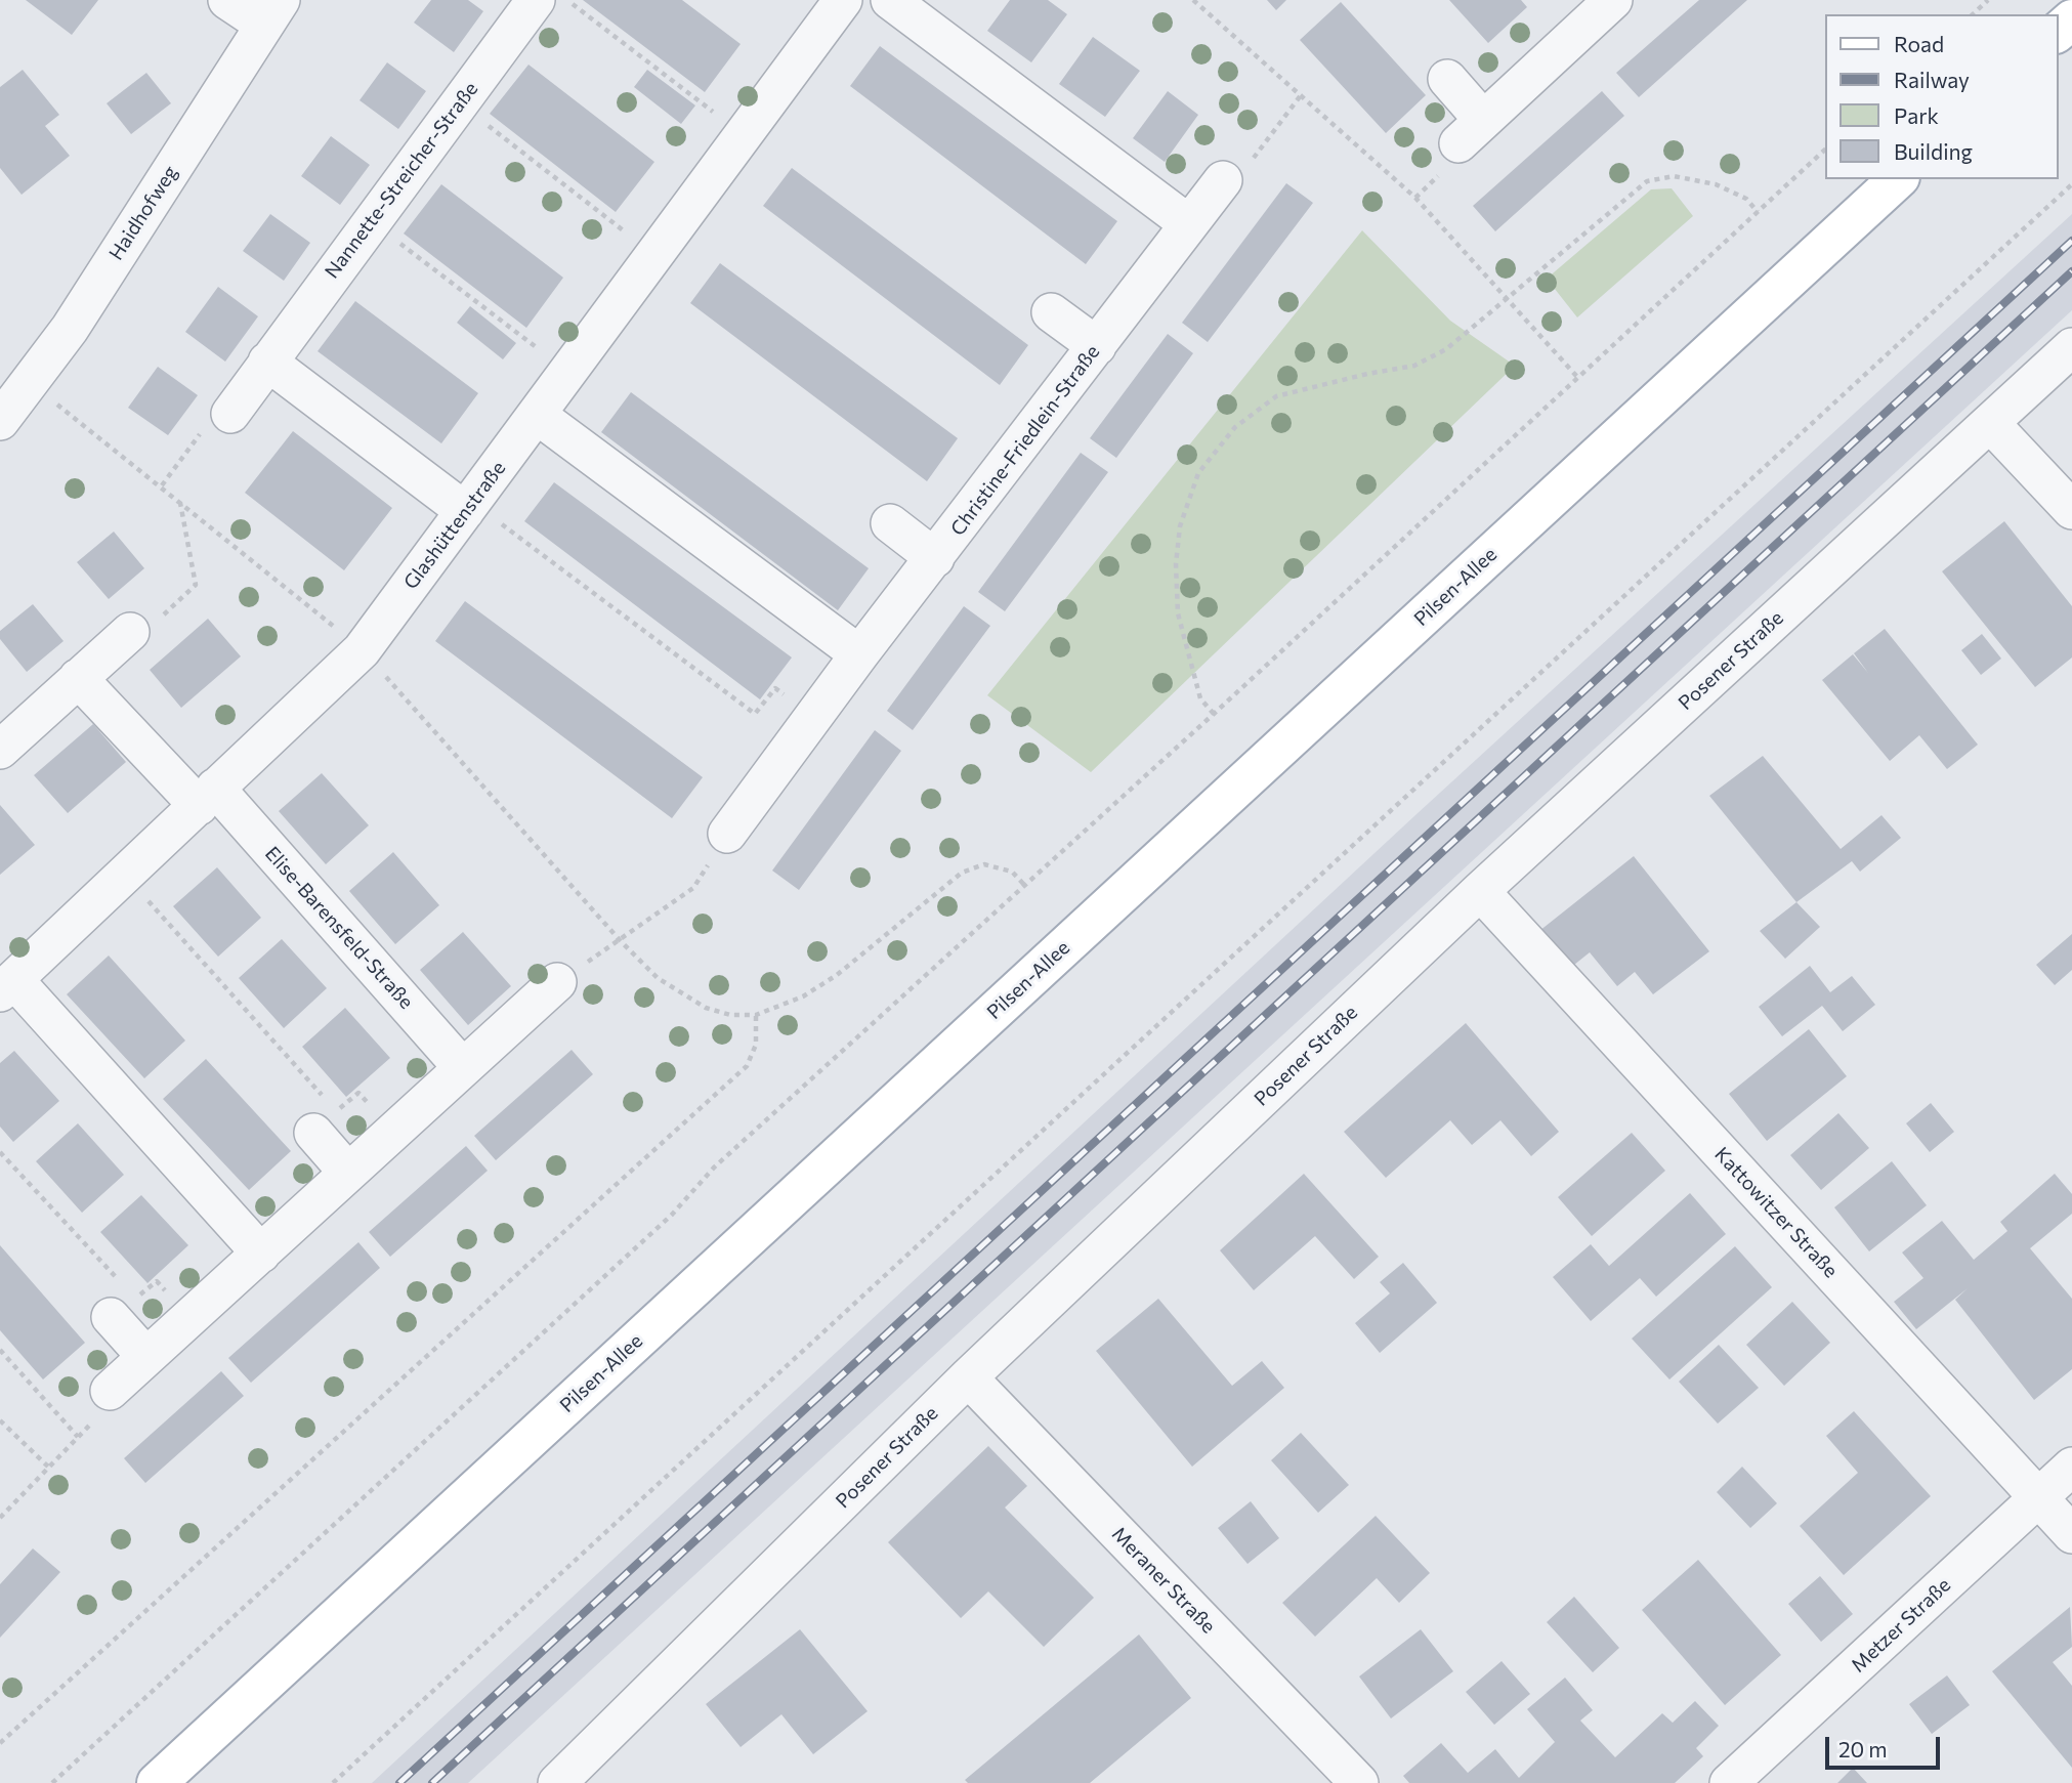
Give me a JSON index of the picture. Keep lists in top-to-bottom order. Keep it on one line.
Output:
{"streets":{"main road":["Pilsen-Allee"],"street":["Nannette-Streicher-Straße","Haidhofweg","Christine-Friedlein-Straße","Glashüttenstraße","Posener Straße","Elise-Barensfeld-Straße","Kattowitzer Straße","Meraner Straße","Metzer Straße"]},"crossings":[["Glashüttenstraße","Elise-Barensfeld-Straße"],["Posener Straße","Kattowitzer Straße"],["Posener Straße","Meraner Straße"],["Kattowitzer Straße","Metzer Straße"]],"legend":["Road","Railway","Park","Building"],"scale_bar":"20 m"}
